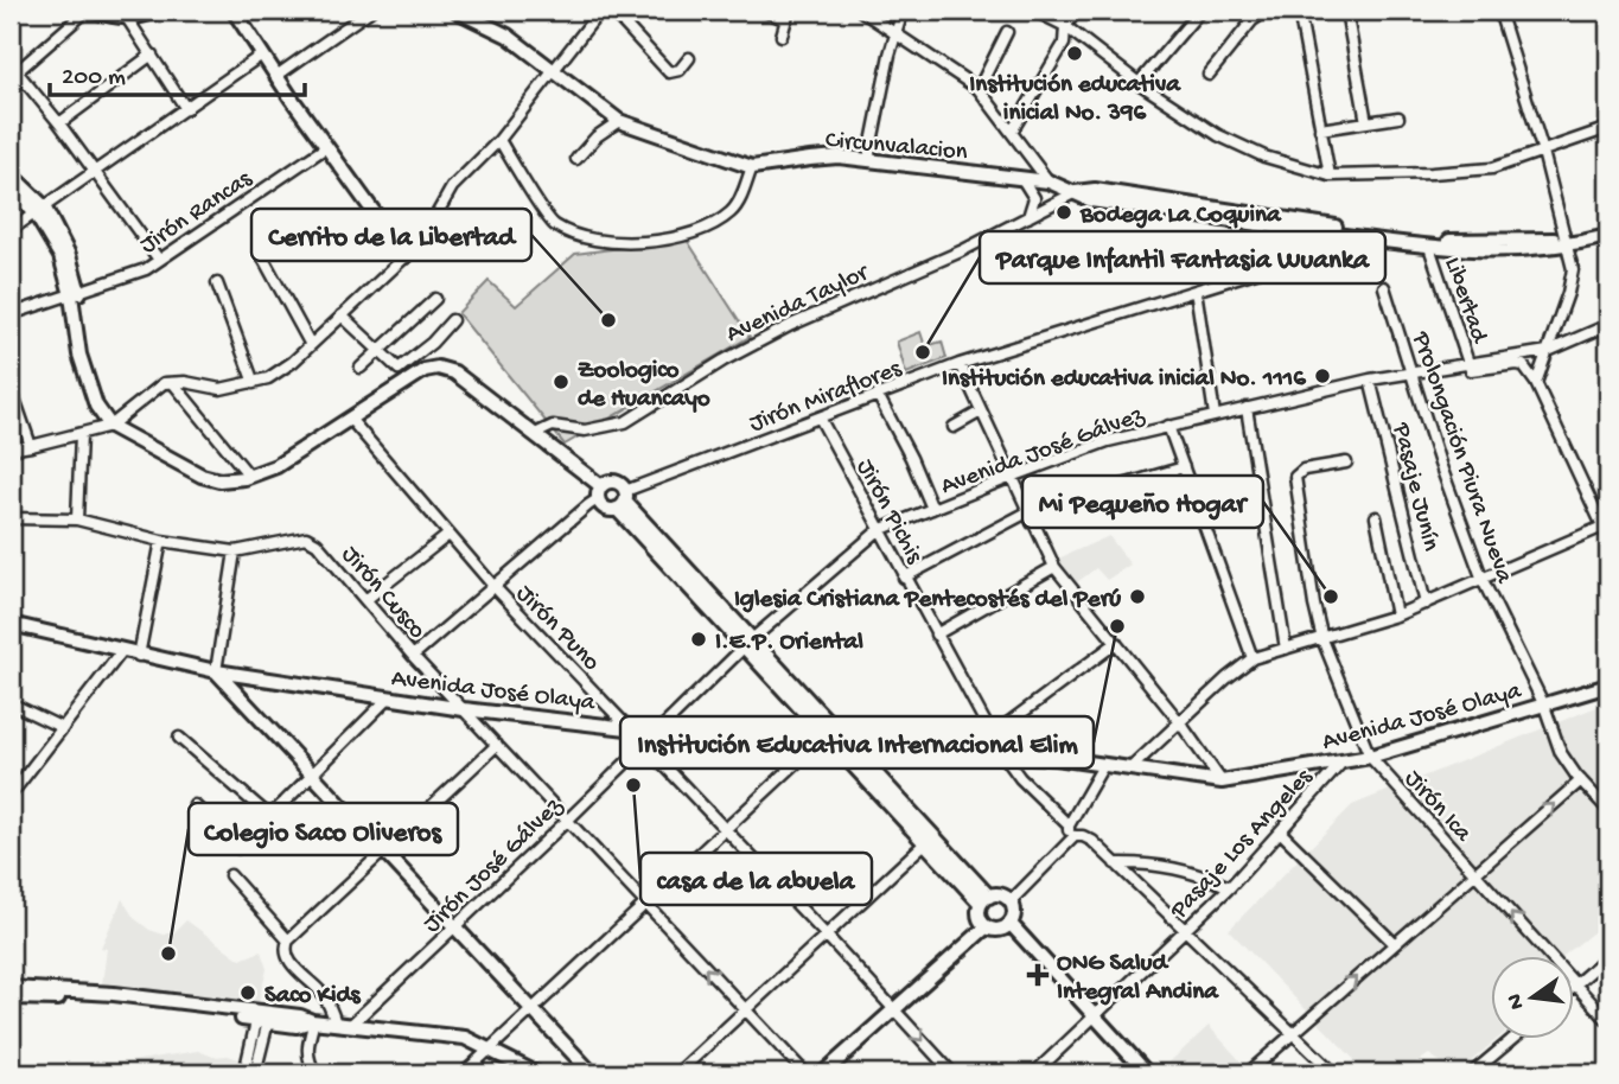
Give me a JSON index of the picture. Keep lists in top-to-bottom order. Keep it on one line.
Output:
{"streets":{"street":["Circunvalacion","Jirón Rancas","Libertad","Avenida Taylor","Jirón Miraflores","Avenida José Gálvez","Prolongación Piura Nueva","Pasaje Junín","Jirón Pichis","Jirón Cusco","Jirón Puno","Avenida José Olaya","Jirón Ica","Pasaje Los Angeles","Jirón José Gálvez"]},"crossings":[["Circunvalacion","Libertad"],["Circunvalacion","Avenida Taylor"],["Circunvalacion","Jirón Miraflores"],["Libertad","Avenida José Gálvez"],["Jirón Miraflores","Jirón Pichis"],["Avenida José Gálvez","Prolongación Piura Nueva"],["Avenida José Gálvez","Pasaje Junín"],["Avenida José Gálvez","Jirón Pichis"],["Avenida José Gálvez","Avenida José Olaya"],["Avenida José Gálvez","Jirón José Gálvez"],["Prolongación Piura Nueva","Avenida José Olaya"],["Jirón Pichis","Avenida José Olaya"],["Jirón Cusco","Avenida José Olaya"],["Jirón Cusco","Jirón José Gálvez"],["Jirón Puno","Avenida José Olaya"],["Jirón Puno","Jirón José Gálvez"],["Avenida José Olaya","Jirón Ica"],["Avenida José Olaya","Pasaje Los Angeles"],["Avenida José Olaya","Jirón José Gálvez"]],"places":{"other":["Institución educativa inicial No. 396","Bodega La Coquina","Cerrito de la Libertad","Parque Infantil Fantasia Wuanka","Institución educativa inicial No. 1116","Zoologico de Huancayo","Iglesia Cristiana Pentecostés del Perú","Mi Pequeño Hogar","Institución Educativa Internacional Elim","I.E.P. Oriental","casa de la abuela","Colegio Saco Oliveros","Saco Kids"],"health":["ONG Salud Integral Andina"]},"scale_bar":"200 m","north":"left"}
